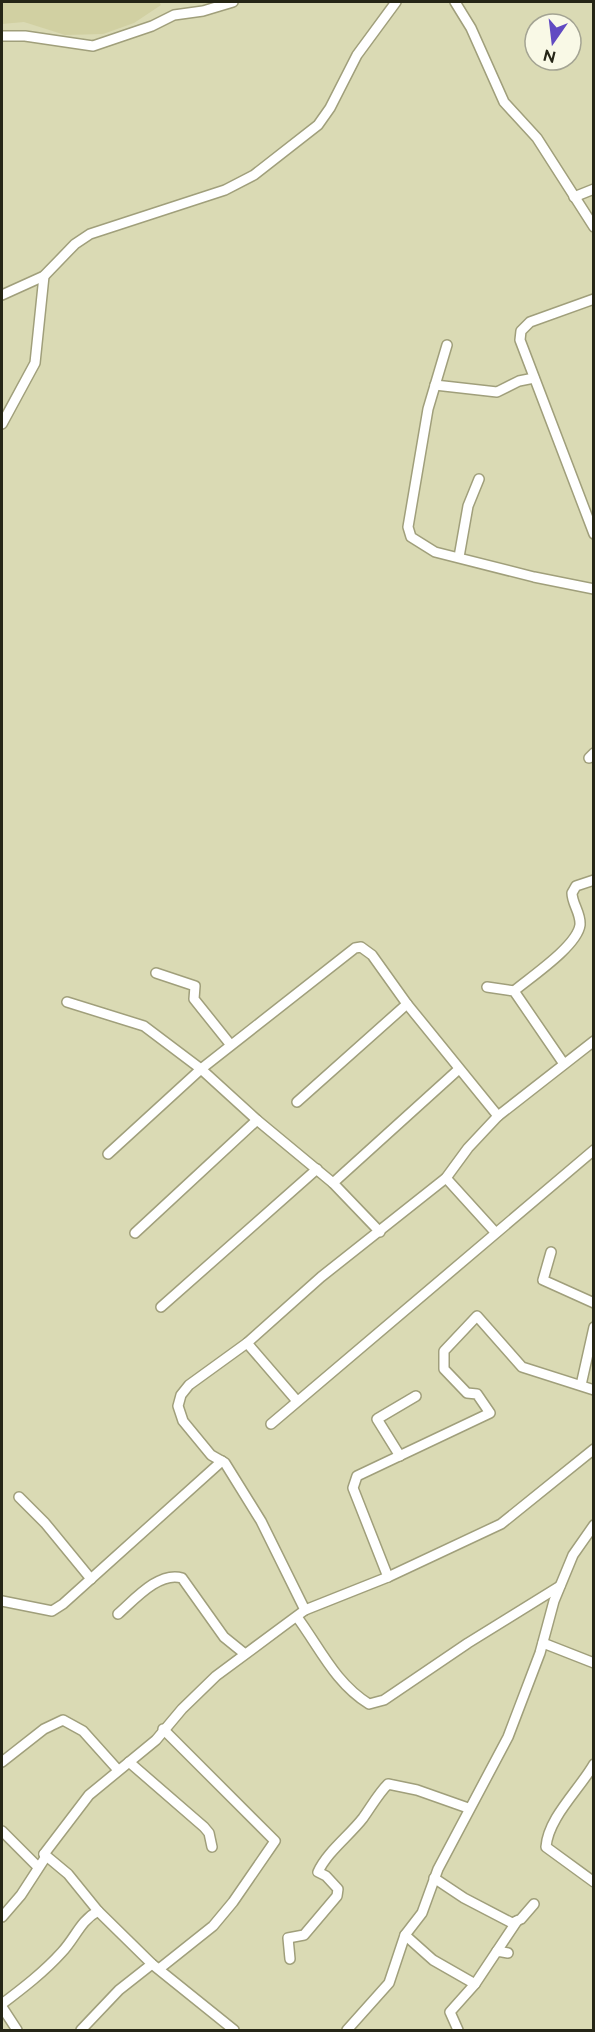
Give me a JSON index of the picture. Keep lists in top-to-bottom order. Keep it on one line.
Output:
{"north":"bottom"}
